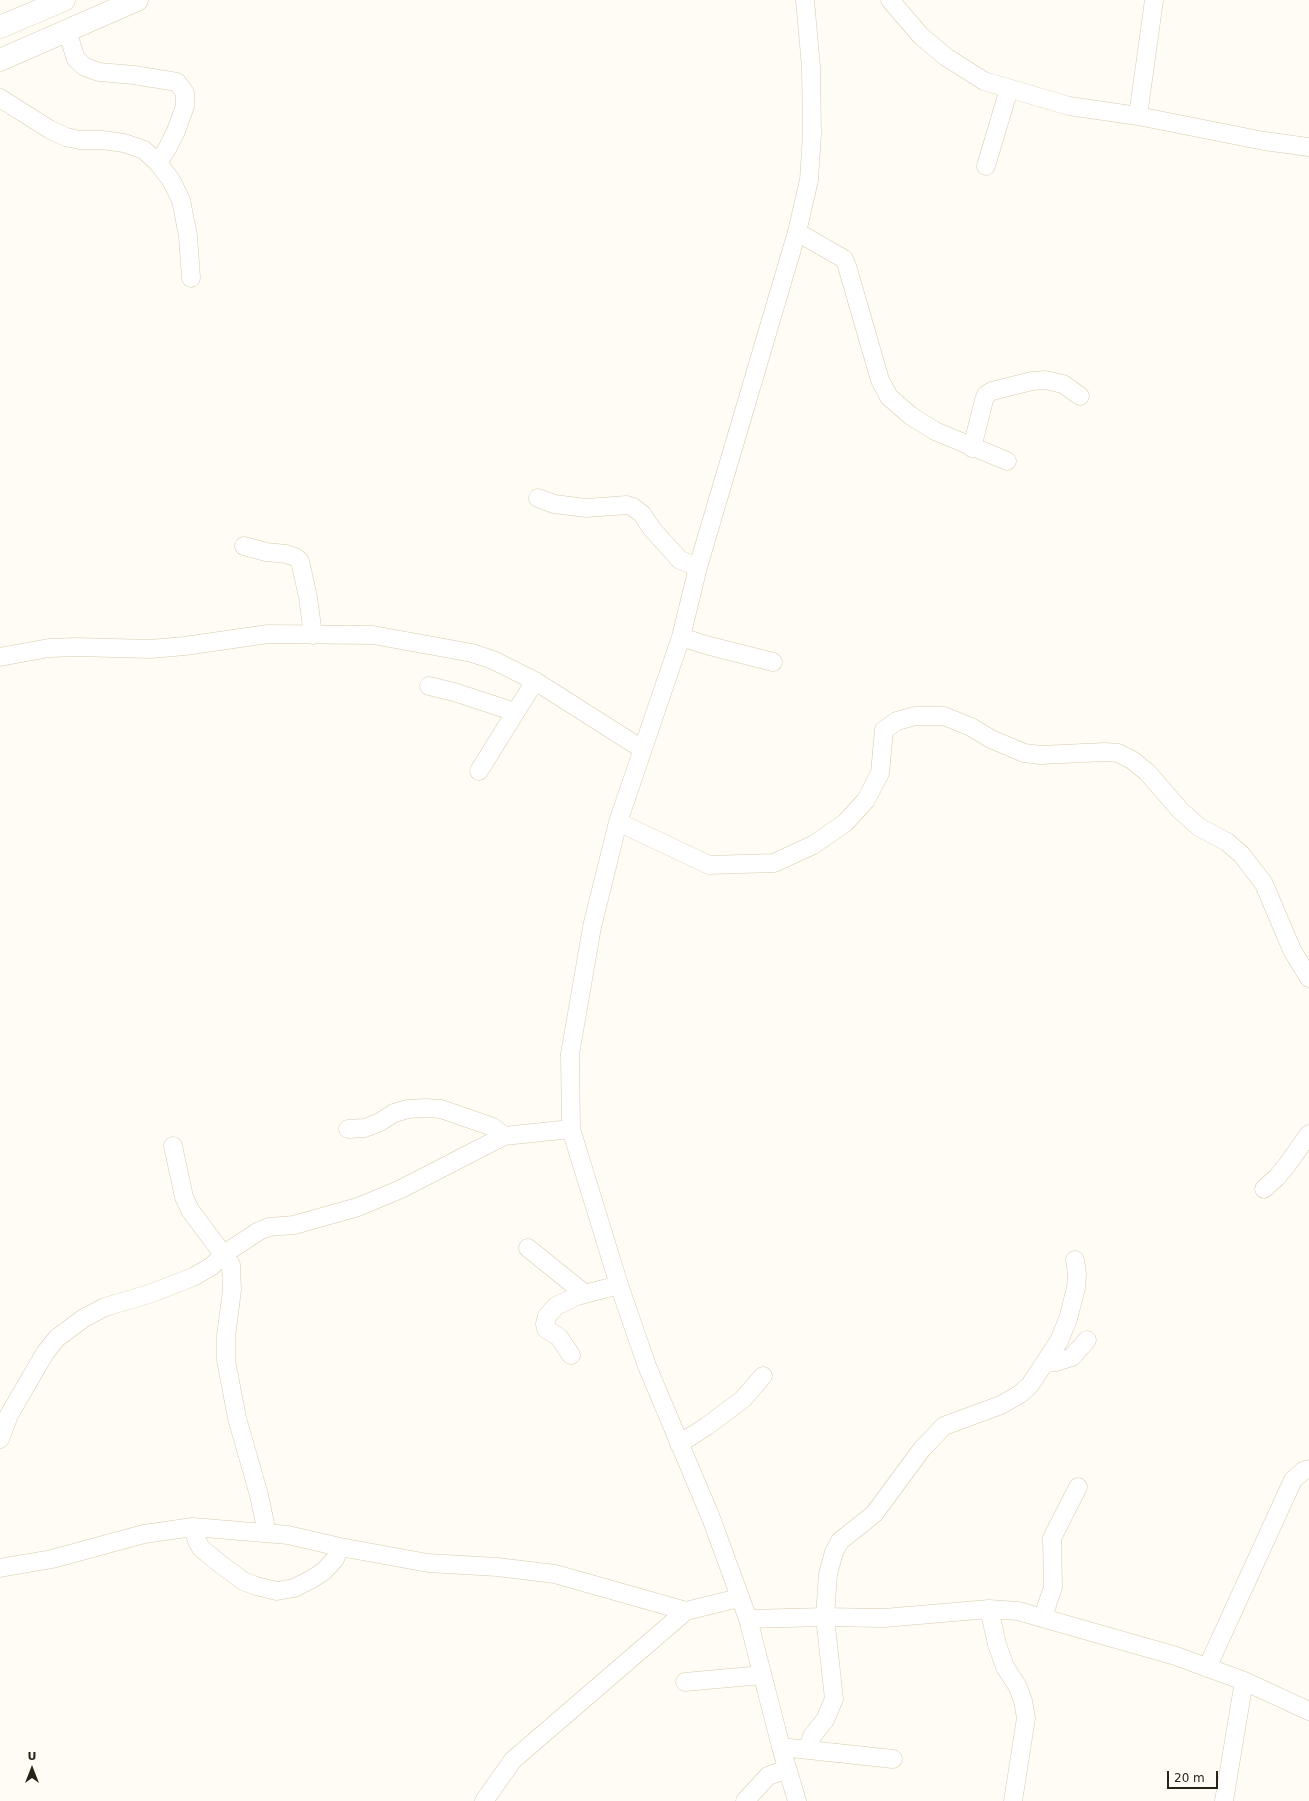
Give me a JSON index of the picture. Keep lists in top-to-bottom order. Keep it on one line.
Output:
{"scale_bar":"20 m","north":"top"}
